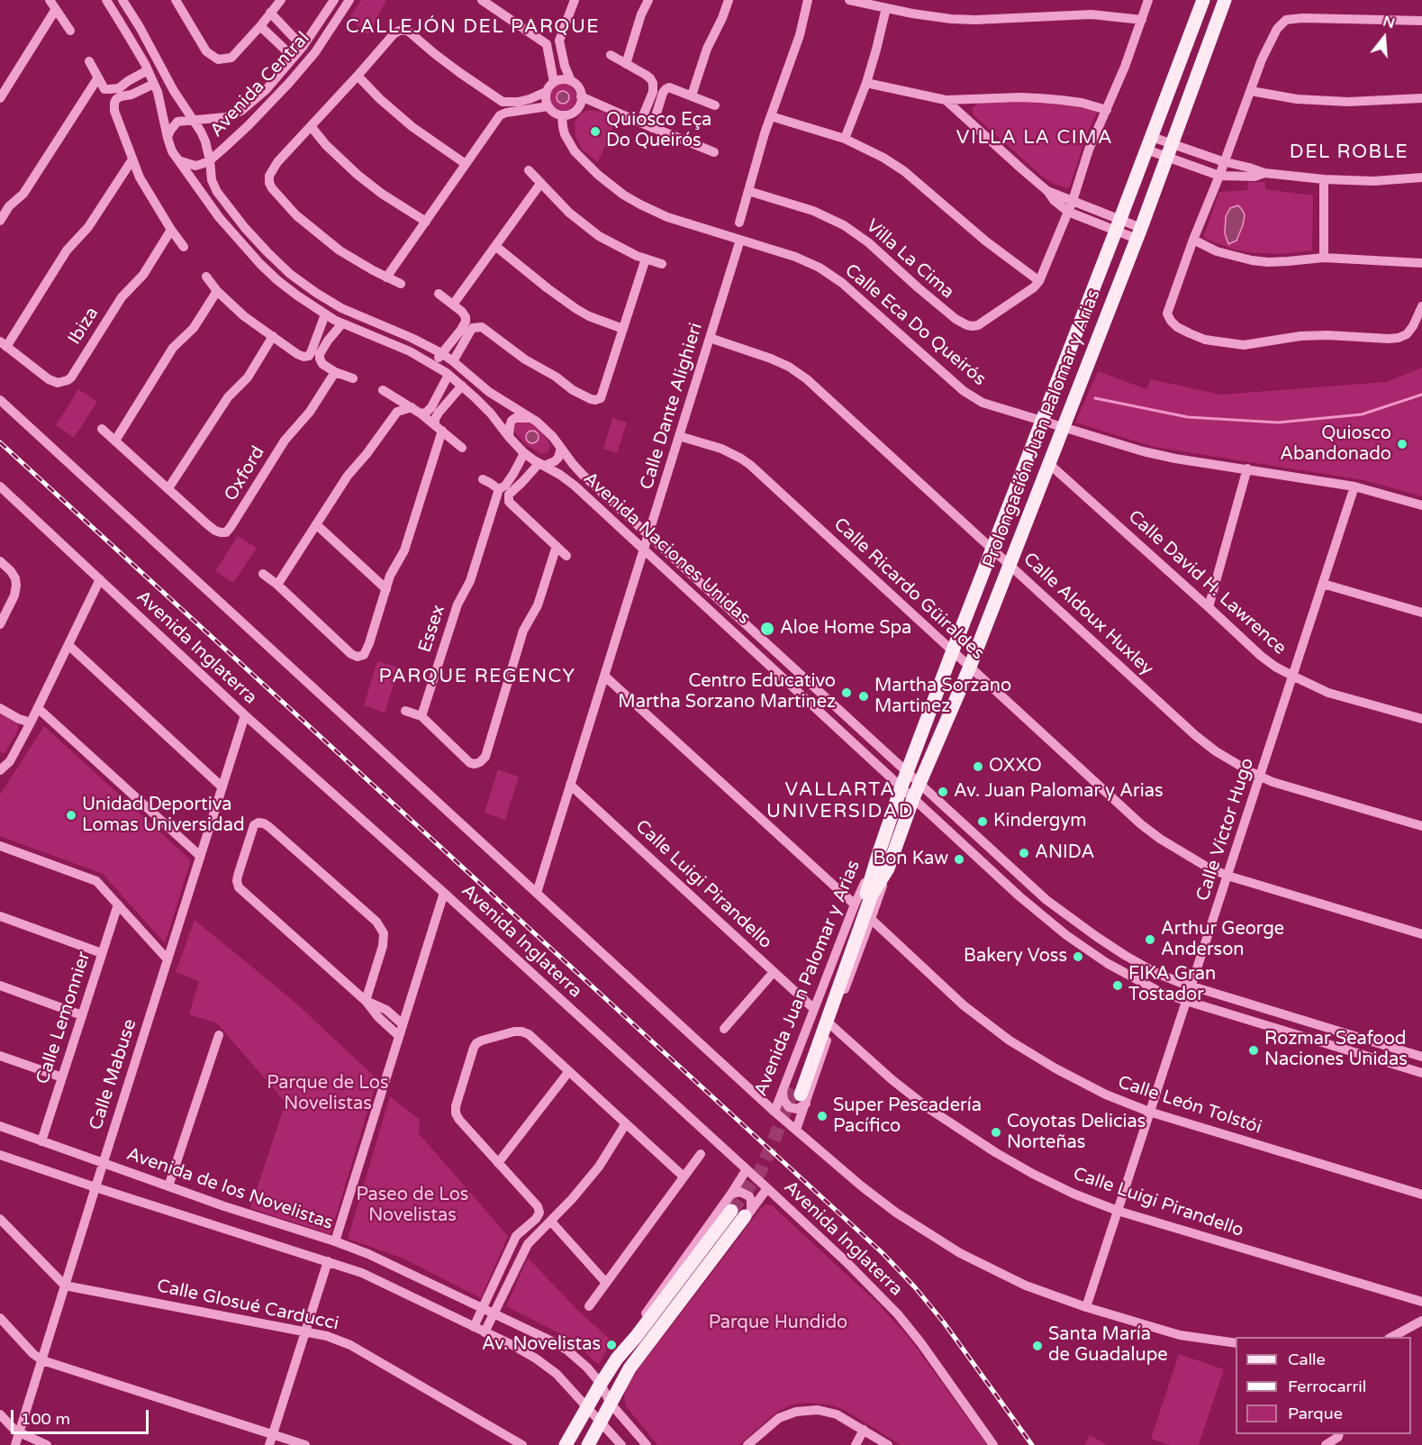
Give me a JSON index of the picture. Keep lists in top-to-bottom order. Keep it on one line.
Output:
{"streets":{"main road":["Prolongación Juan Palomar y Arias","Avenida Juan Palomar y Arias"],"street":["Avenida Central","Villa La Cima","Calle Eca Do Queirós","Ibiza","Calle Dante Alighieri","Oxford","Avenida Naciones Unidas","Calle David H. Lawrence","Calle Ricardo Güiraldes","Calle Aldoux Huxley","Essex","Avenida Inglaterra","Calle Víctor Hugo","Calle Luigi Pirandello","Calle Lemonnier","Calle Mabuse","Calle León Tolstói","Avenida de los Novelistas","Calle Glosué Carducci"]},"crossings":[["Avenida Central","Avenida Naciones Unidas"],["Calle Eca Do Queirós","Calle Dante Alighieri"],["Calle Eca Do Queirós","Prolongación Juan Palomar y Arias"],["Calle Eca Do Queirós","Calle Víctor Hugo"],["Calle Dante Alighieri","Avenida Naciones Unidas"],["Calle Dante Alighieri","Calle Ricardo Güiraldes"],["Calle Dante Alighieri","Calle Aldoux Huxley"],["Calle Dante Alighieri","Calle Luigi Pirandello"],["Prolongación Juan Palomar y Arias","Avenida Naciones Unidas"],["Prolongación Juan Palomar y Arias","Calle David H. Lawrence"],["Prolongación Juan Palomar y Arias","Calle Ricardo Güiraldes"],["Prolongación Juan Palomar y Arias","Calle Aldoux Huxley"],["Prolongación Juan Palomar y Arias","Avenida Juan Palomar y Arias"],["Avenida Naciones Unidas","Essex"],["Avenida Naciones Unidas","Calle Víctor Hugo"],["Calle David H. Lawrence","Calle Víctor Hugo"],["Calle Ricardo Güiraldes","Calle Víctor Hugo"],["Calle Aldoux Huxley","Calle Víctor Hugo"],["Avenida Inglaterra","Calle Mabuse"],["Calle Víctor Hugo","Calle Luigi Pirandello"],["Calle Víctor Hugo","Calle León Tolstói"],["Calle Luigi Pirandello","Avenida Juan Palomar y Arias"],["Avenida Juan Palomar y Arias","Calle León Tolstói"],["Calle Lemonnier","Avenida de los Novelistas"],["Calle Mabuse","Avenida de los Novelistas"],["Calle Mabuse","Calle Glosué Carducci"]],"districts":["CALLEJÓN DEL PARQUE","VILLA LA CIMA","DEL ROBLE","PARQUE REGENCY","VALLARTA UNIVERSIDAD"],"parks":["Parque de Los Novelistas","Paseo de Los Novelistas","Parque Hundido"],"places":["Quiosco Eça Do Queirós","Quiosco Abandonado","Aloe Home Spa","Centro Educativo Martha Sorzano Martinez","Martha Sorzano Martinez","OXXO","Av. Juan Palomar y Arias","Unidad Deportiva Lomas Universidad","Kindergym","ANIDA","Bon Kaw","Arthur George Anderson","Bakery Voss","FIKA Gran Tostador","Rozmar Seafood Naciones Unidas","Super Pescadería Pacífico","Coyotas Delicias Norteñas","Av. Novelistas","Santa María de Guadalupe"],"legend":["Calle","Ferrocarril","Parque"],"scale_bar":"100 m","north":"top"}
